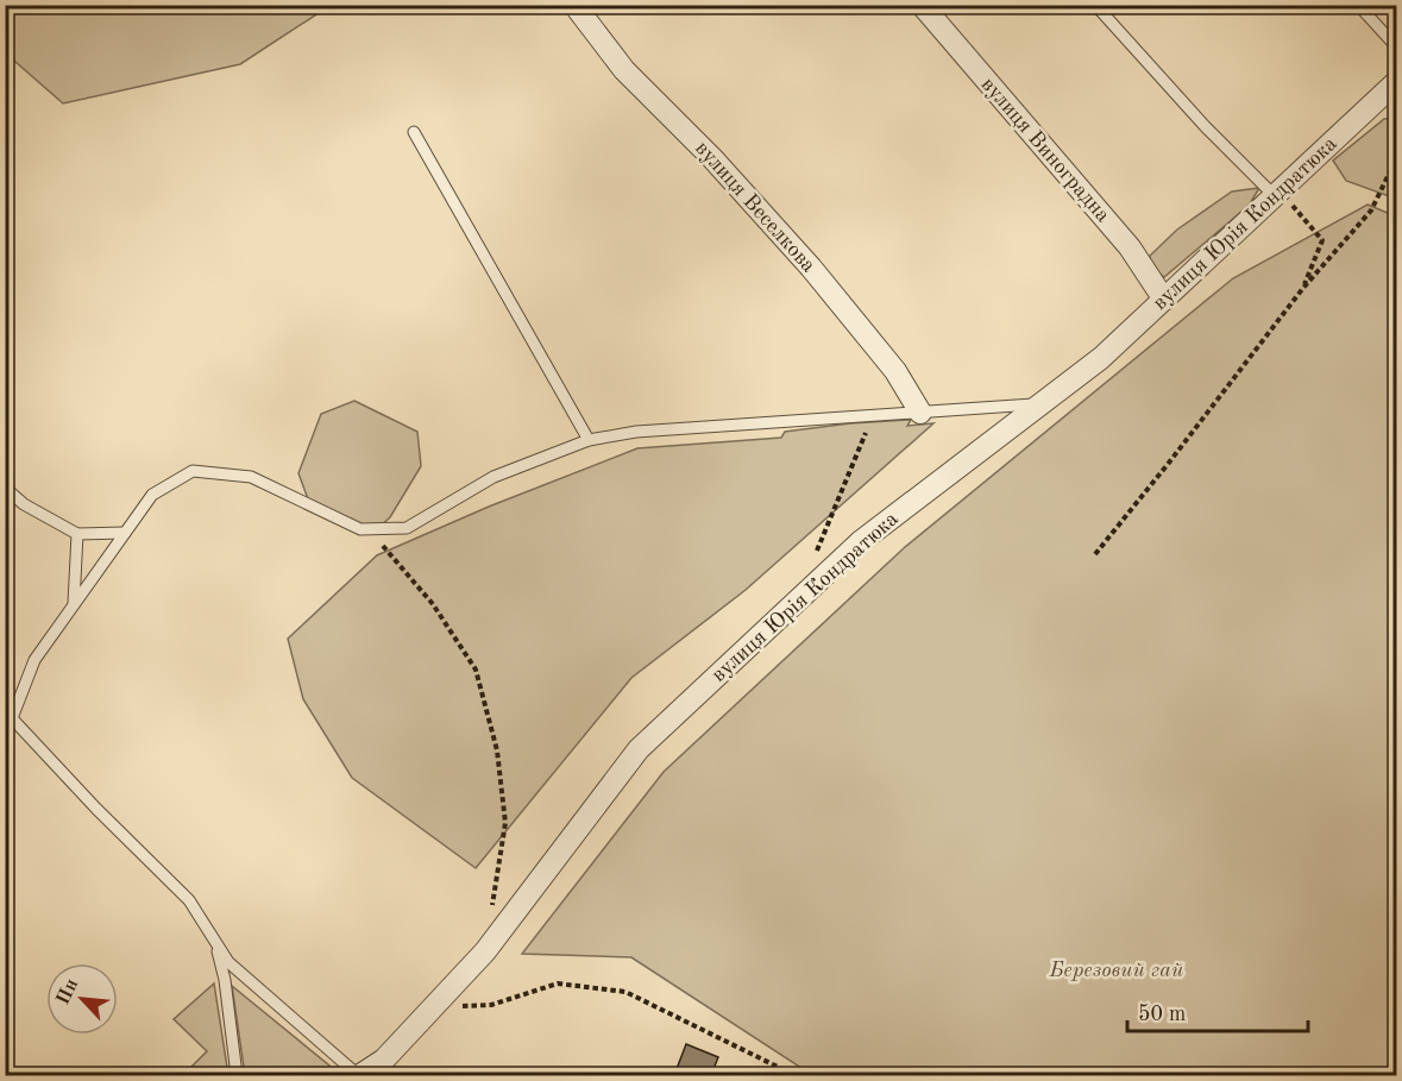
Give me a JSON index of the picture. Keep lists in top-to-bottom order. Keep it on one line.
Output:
{"streets":{"street":["вулиця Виноградна","вулиця Веселкова","вулиця Юрія Кондратюка"]},"crossings":[["вулиця Виноградна","вулиця Юрія Кондратюка"]],"parks":["Березовий гай"],"scale_bar":"50 m","north":"top left"}
